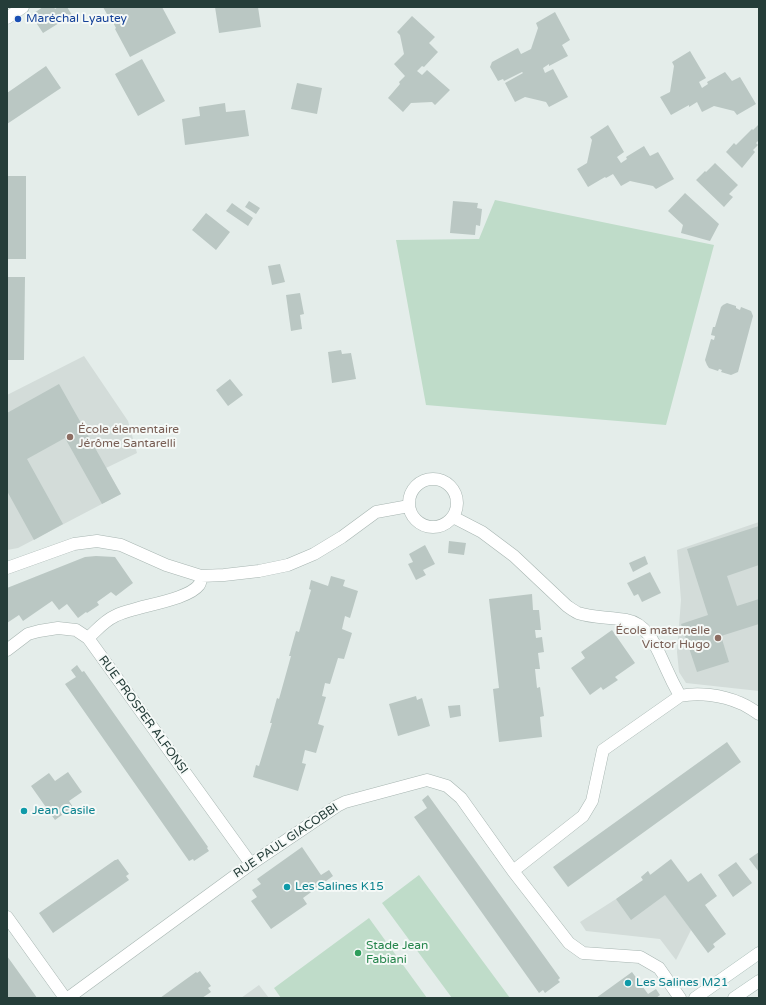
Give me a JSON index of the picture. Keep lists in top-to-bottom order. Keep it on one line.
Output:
{"streets":{"street":["RUE PROSPER ALFONSI","RUE PAUL GIACOBBI"]},"crossings":[["RUE PROSPER ALFONSI","RUE PAUL GIACOBBI"]],"places":["Maréchal Lyautey","École élementaire Jérôme Santarelli","École maternelle Victor Hugo","Jean Casile","Les Salines K15","Stade Jean Fabiani","Les Salines M21"]}
